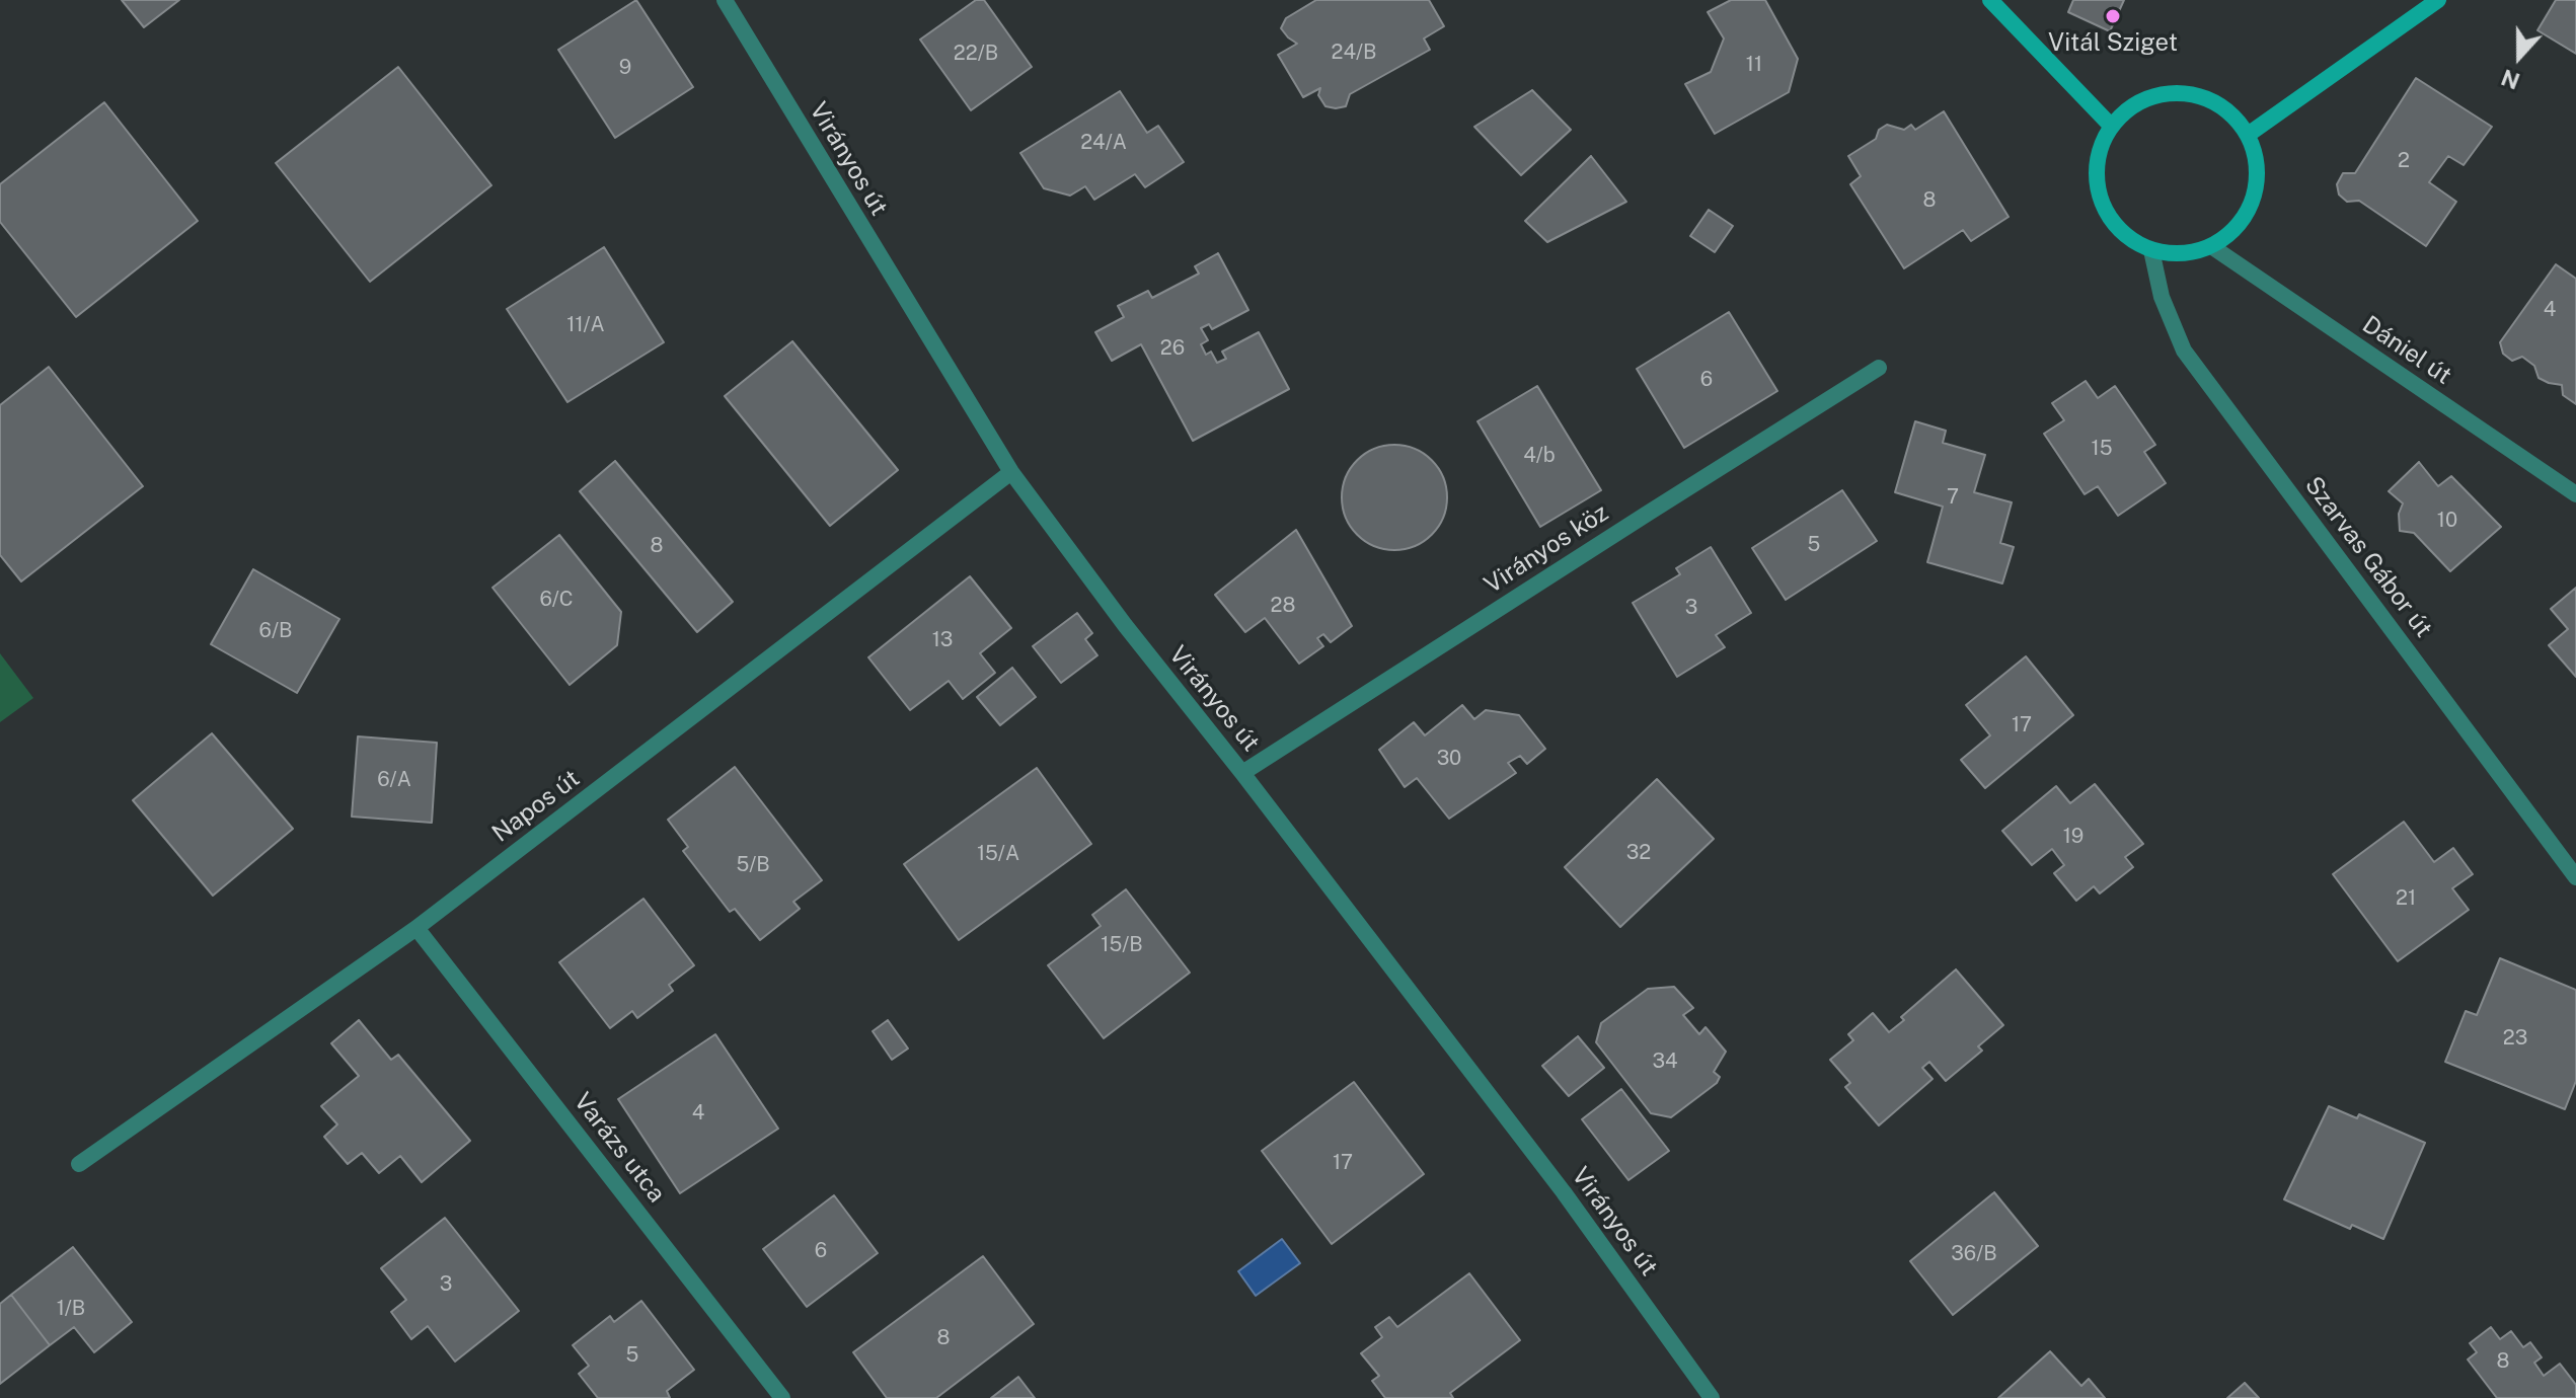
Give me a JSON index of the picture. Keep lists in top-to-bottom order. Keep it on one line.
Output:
{"streets":{"street":["Virányos út","Dániel út","Virányos köz","Szarvas Gábor út","Napos út","Varázs utca"]},"crossings":[["Virányos út","Virányos köz"],["Virányos út","Napos út"],["Dániel út","Szarvas Gábor út"],["Napos út","Varázs utca"]],"places":["Vitál Sziget"],"house_numbers":["24/B","22/B","11","9","24/A","2","8","4","11/A","26","6","15","4/b","7","10","5","8","6/C","28","3","6/B","13","17","30","6/A","19","32","15/A","5/B","21","15/B","23","34","4","17","6","36/B","3","1/B","8","5","8"],"north":"bottom"}
